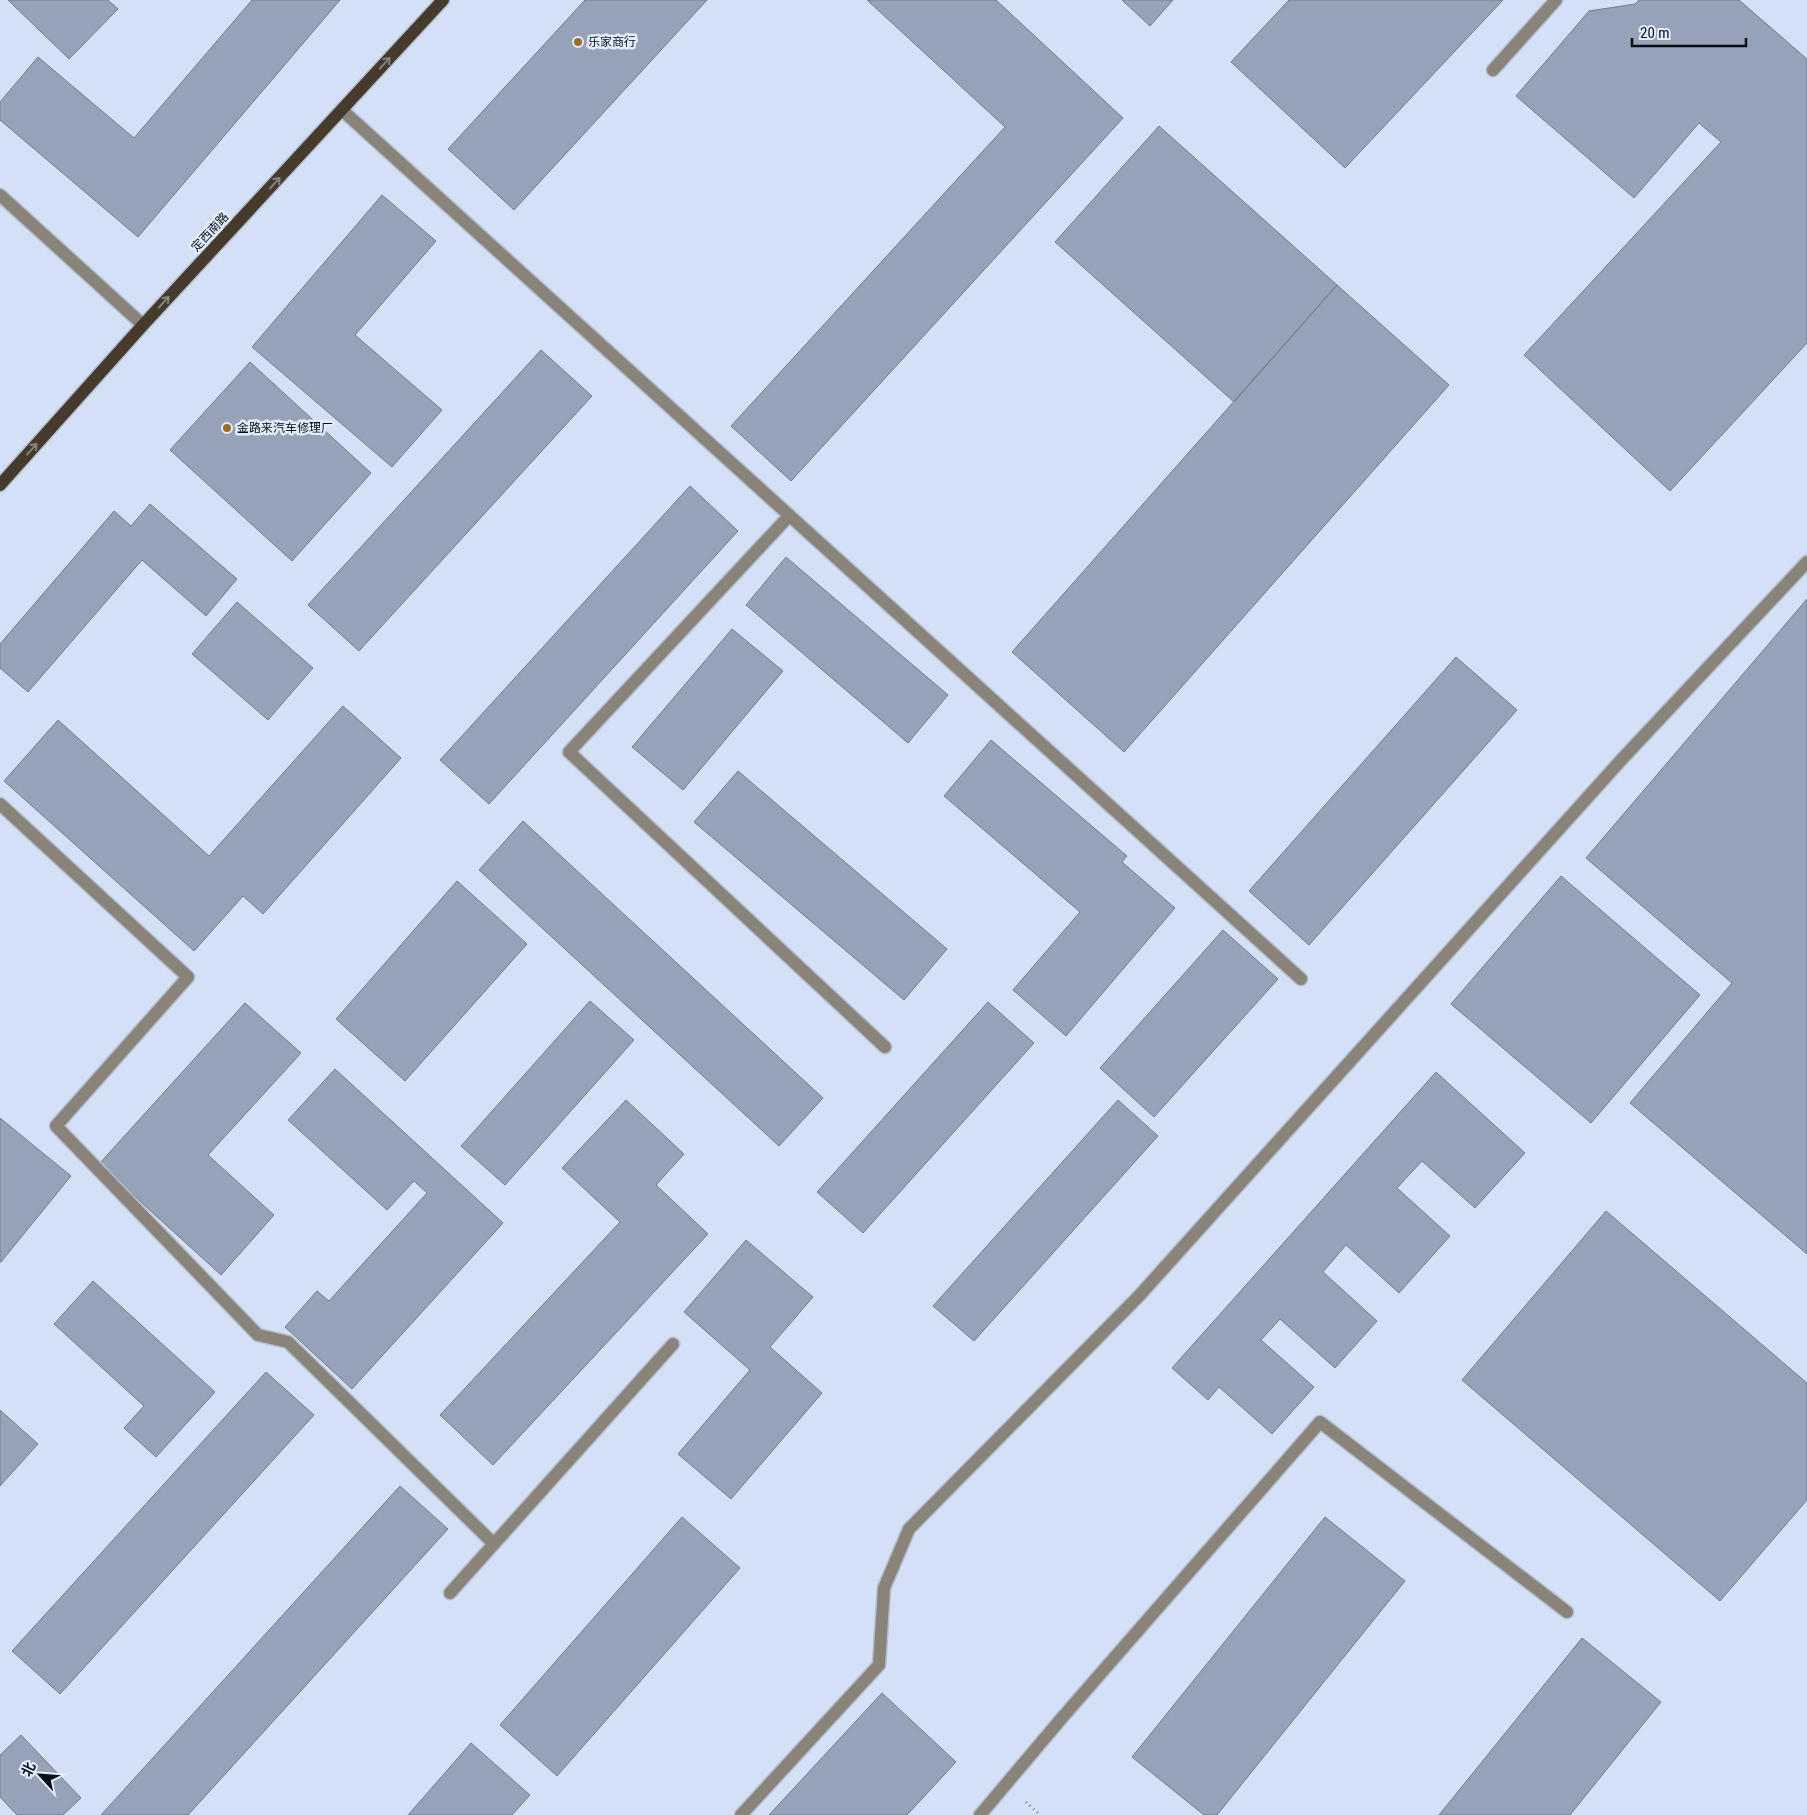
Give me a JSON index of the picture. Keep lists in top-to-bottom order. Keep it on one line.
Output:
{"streets":{"main road":["定西南路"]},"one_way":["定西南路"],"places":["乐家商行","金路来汽车修理厂"],"scale_bar":"20 m","north":"top left"}
